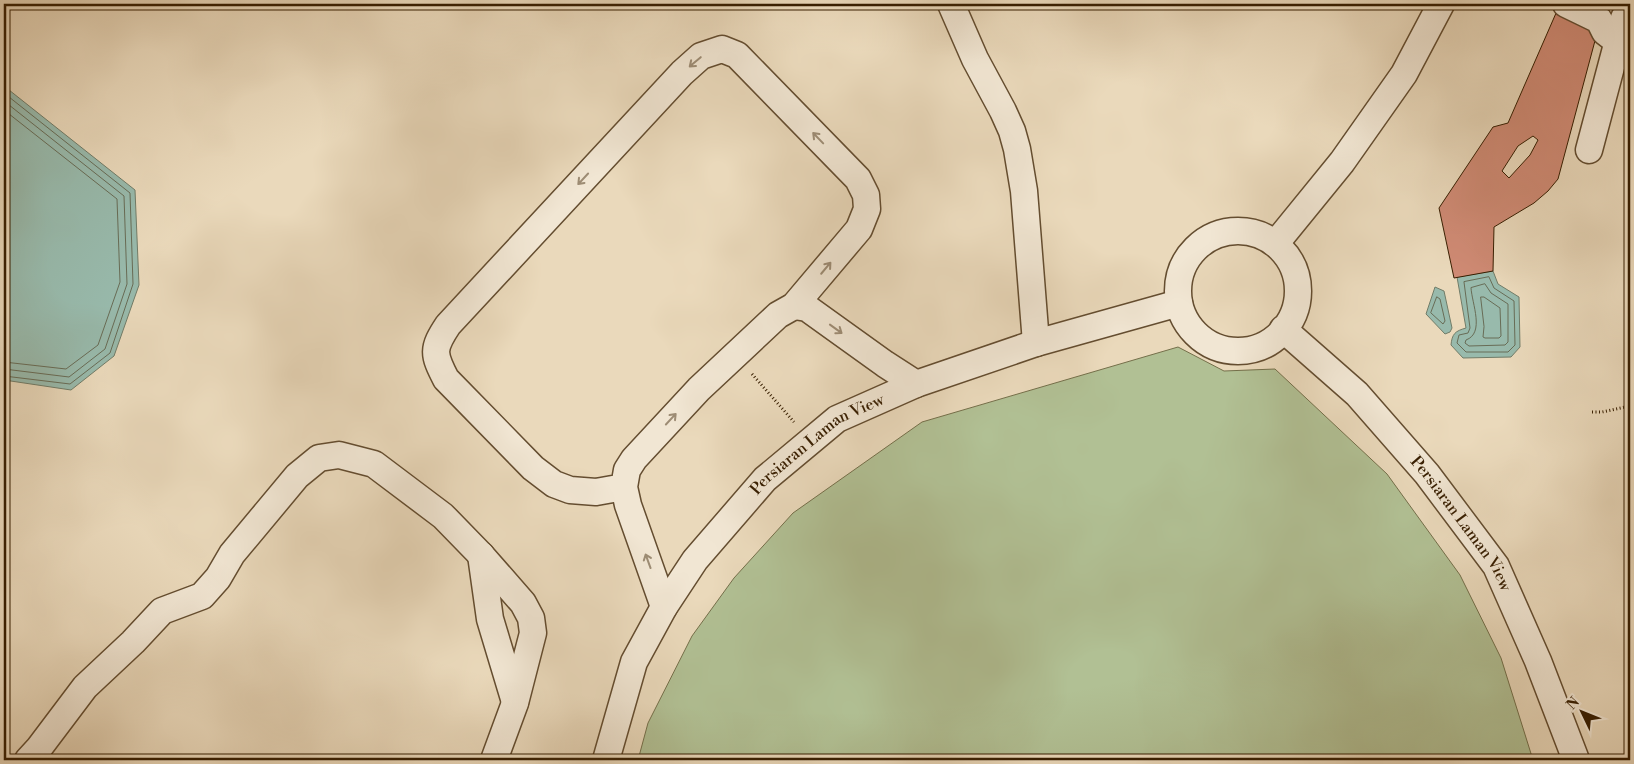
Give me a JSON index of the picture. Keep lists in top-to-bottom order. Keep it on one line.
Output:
{"streets":{"street":["Persiaran Laman View"]},"north":"top left"}
